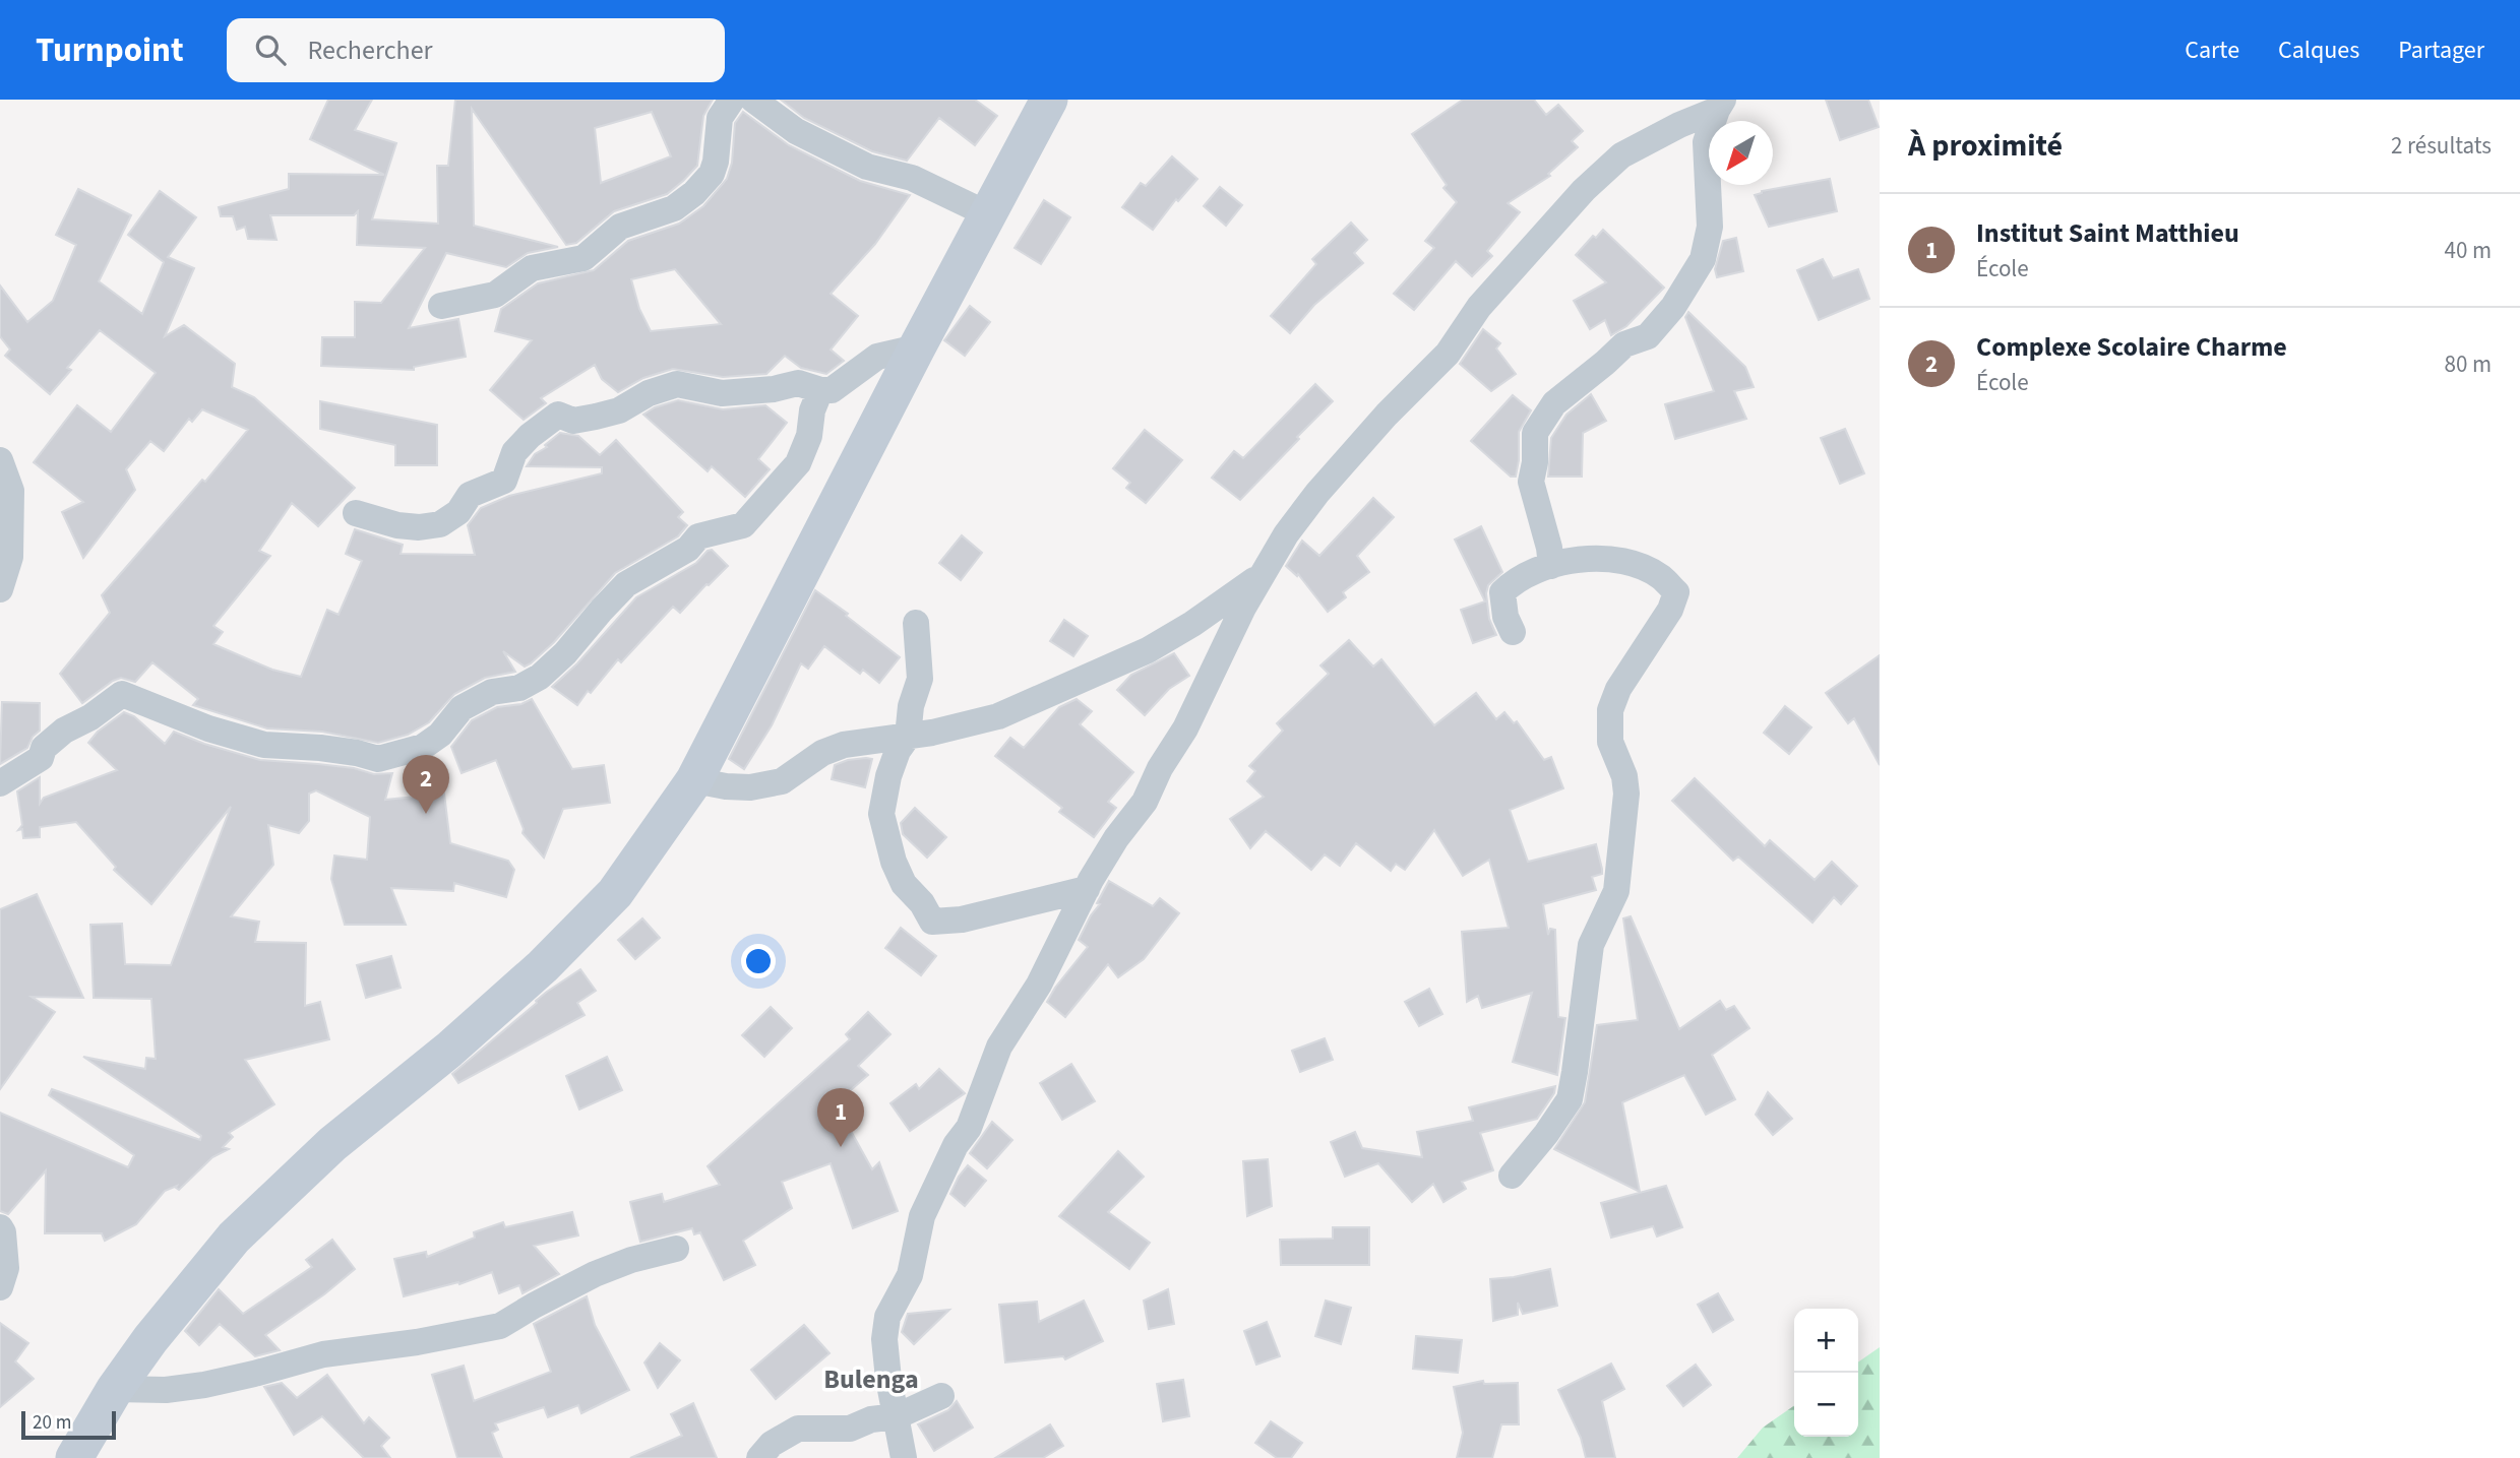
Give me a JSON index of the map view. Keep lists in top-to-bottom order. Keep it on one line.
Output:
{"districts":["Bulenga"],"scale_bar":"20 m","north":"bottom left","page":{"header":"Turnpoint","search":"Rechercher","nav":["Carte","Calques","Partager"],"heading":["À proximité","2 résultats"],"list":[{"mark":"1","name":"Institut Saint Matthieu","note":"École","value":"40 m"},{"mark":"2","name":"Complexe Scolaire Charme","note":"École","value":"80 m"}],"pins":["2","1"],"map_buttons":["+","−"],"scale":"20 m"}}
